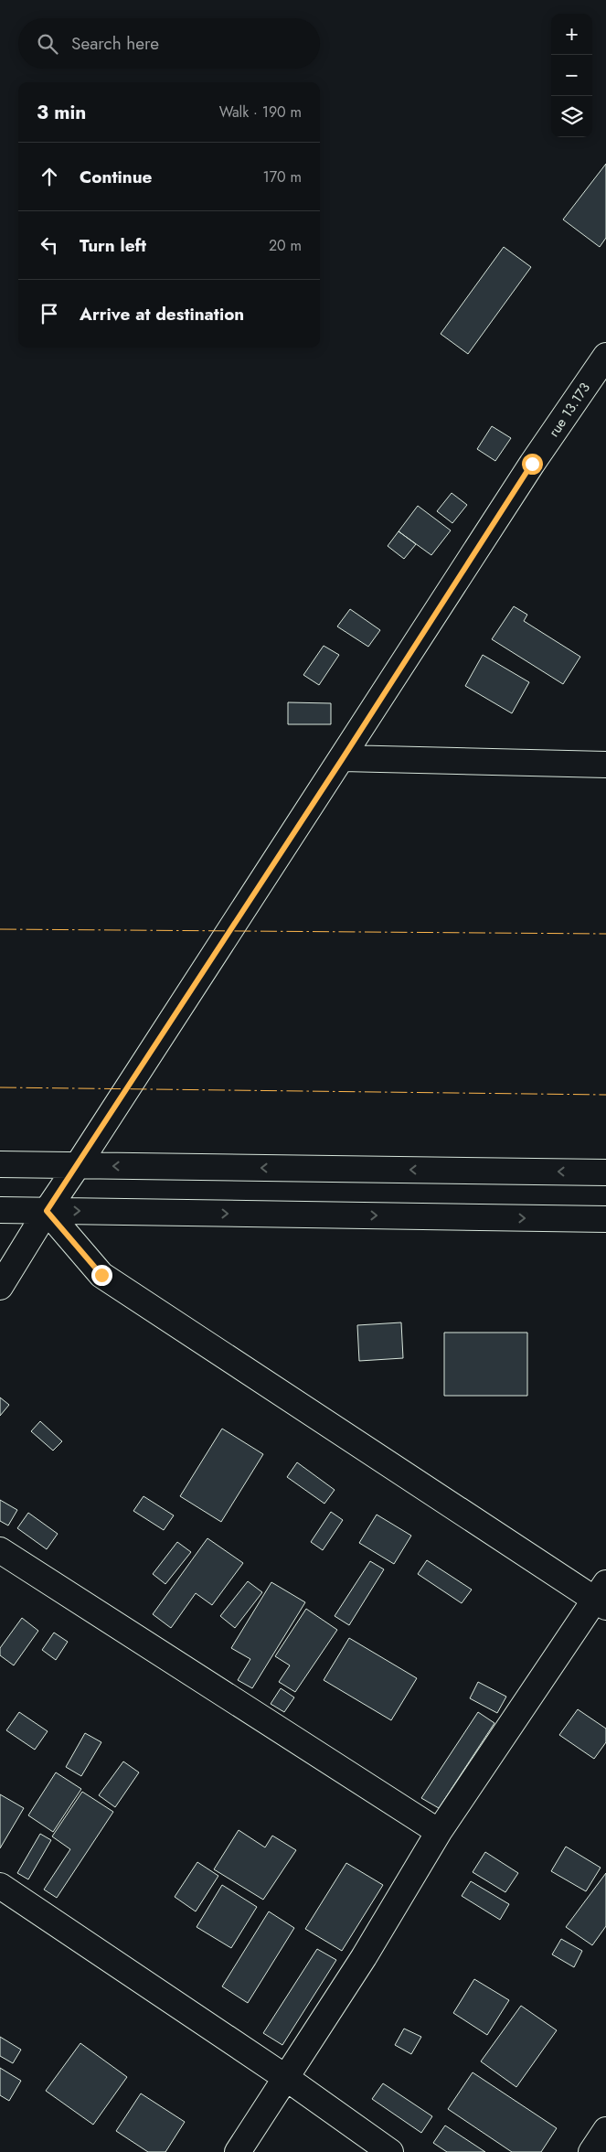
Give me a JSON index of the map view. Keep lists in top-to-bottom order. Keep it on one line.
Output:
{"streets":{"street":["rue 13.173"]},"page":{"map_buttons":["+","−"],"search":"Search here","heading":["3 min","Walk · 190 m"],"list":[["Continue","170 m"],["Turn left","20 m"],"Arrive at destination"]}}
